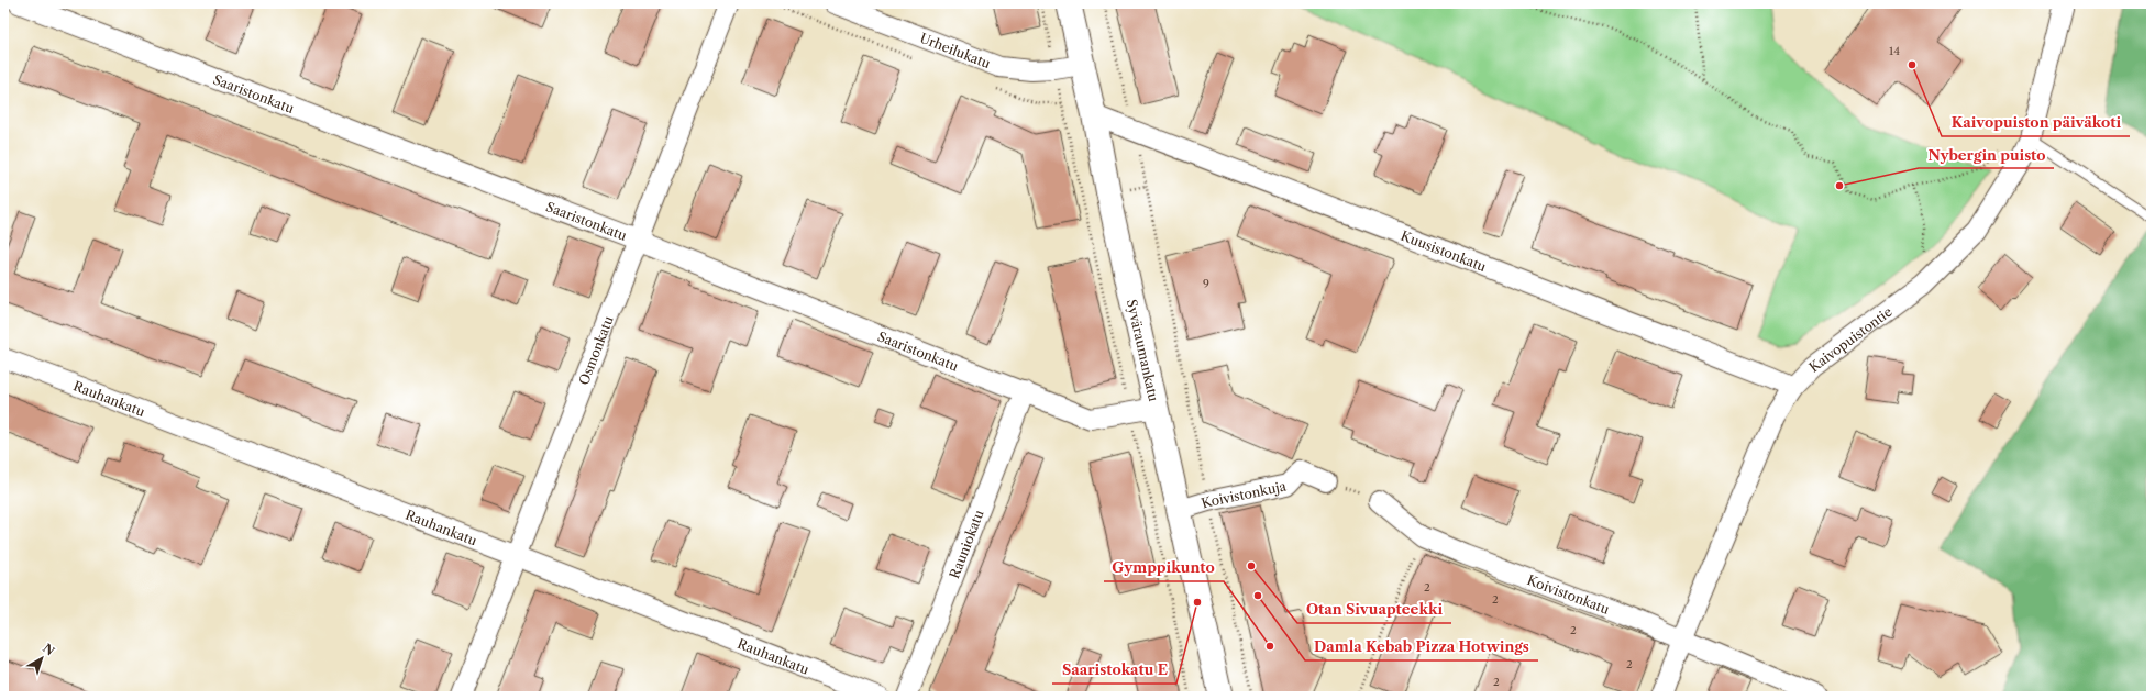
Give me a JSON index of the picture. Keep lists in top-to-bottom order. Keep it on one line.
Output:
{"streets":{"main road":["Syväraumankatu"],"street":["Urheilukatu","Saaristonkatu","Kuusistonkatu","Kaivopuistontie","Osmonkatu","Rauhankatu","Koivistonkuja","Rauniokatu","Koivistonkatu"]},"crossings":[["Urheilukatu","Syväraumankatu"],["Saaristonkatu","Osmonkatu"],["Saaristonkatu","Syväraumankatu"],["Saaristonkatu","Rauniokatu"],["Kuusistonkatu","Kaivopuistontie"],["Kuusistonkatu","Syväraumankatu"],["Kaivopuistontie","Koivistonkatu"],["Osmonkatu","Rauhankatu"],["Syväraumankatu","Koivistonkuja"]],"places":["Kaivopuiston päiväkoti","Nybergin puisto","Otan Sivuapteekki","Damla Kebab Pizza Hotwings","Saaristokatu E","Gymppikunto"],"house_numbers":["14","9","2","2","2","2","2"],"north":"top right"}
